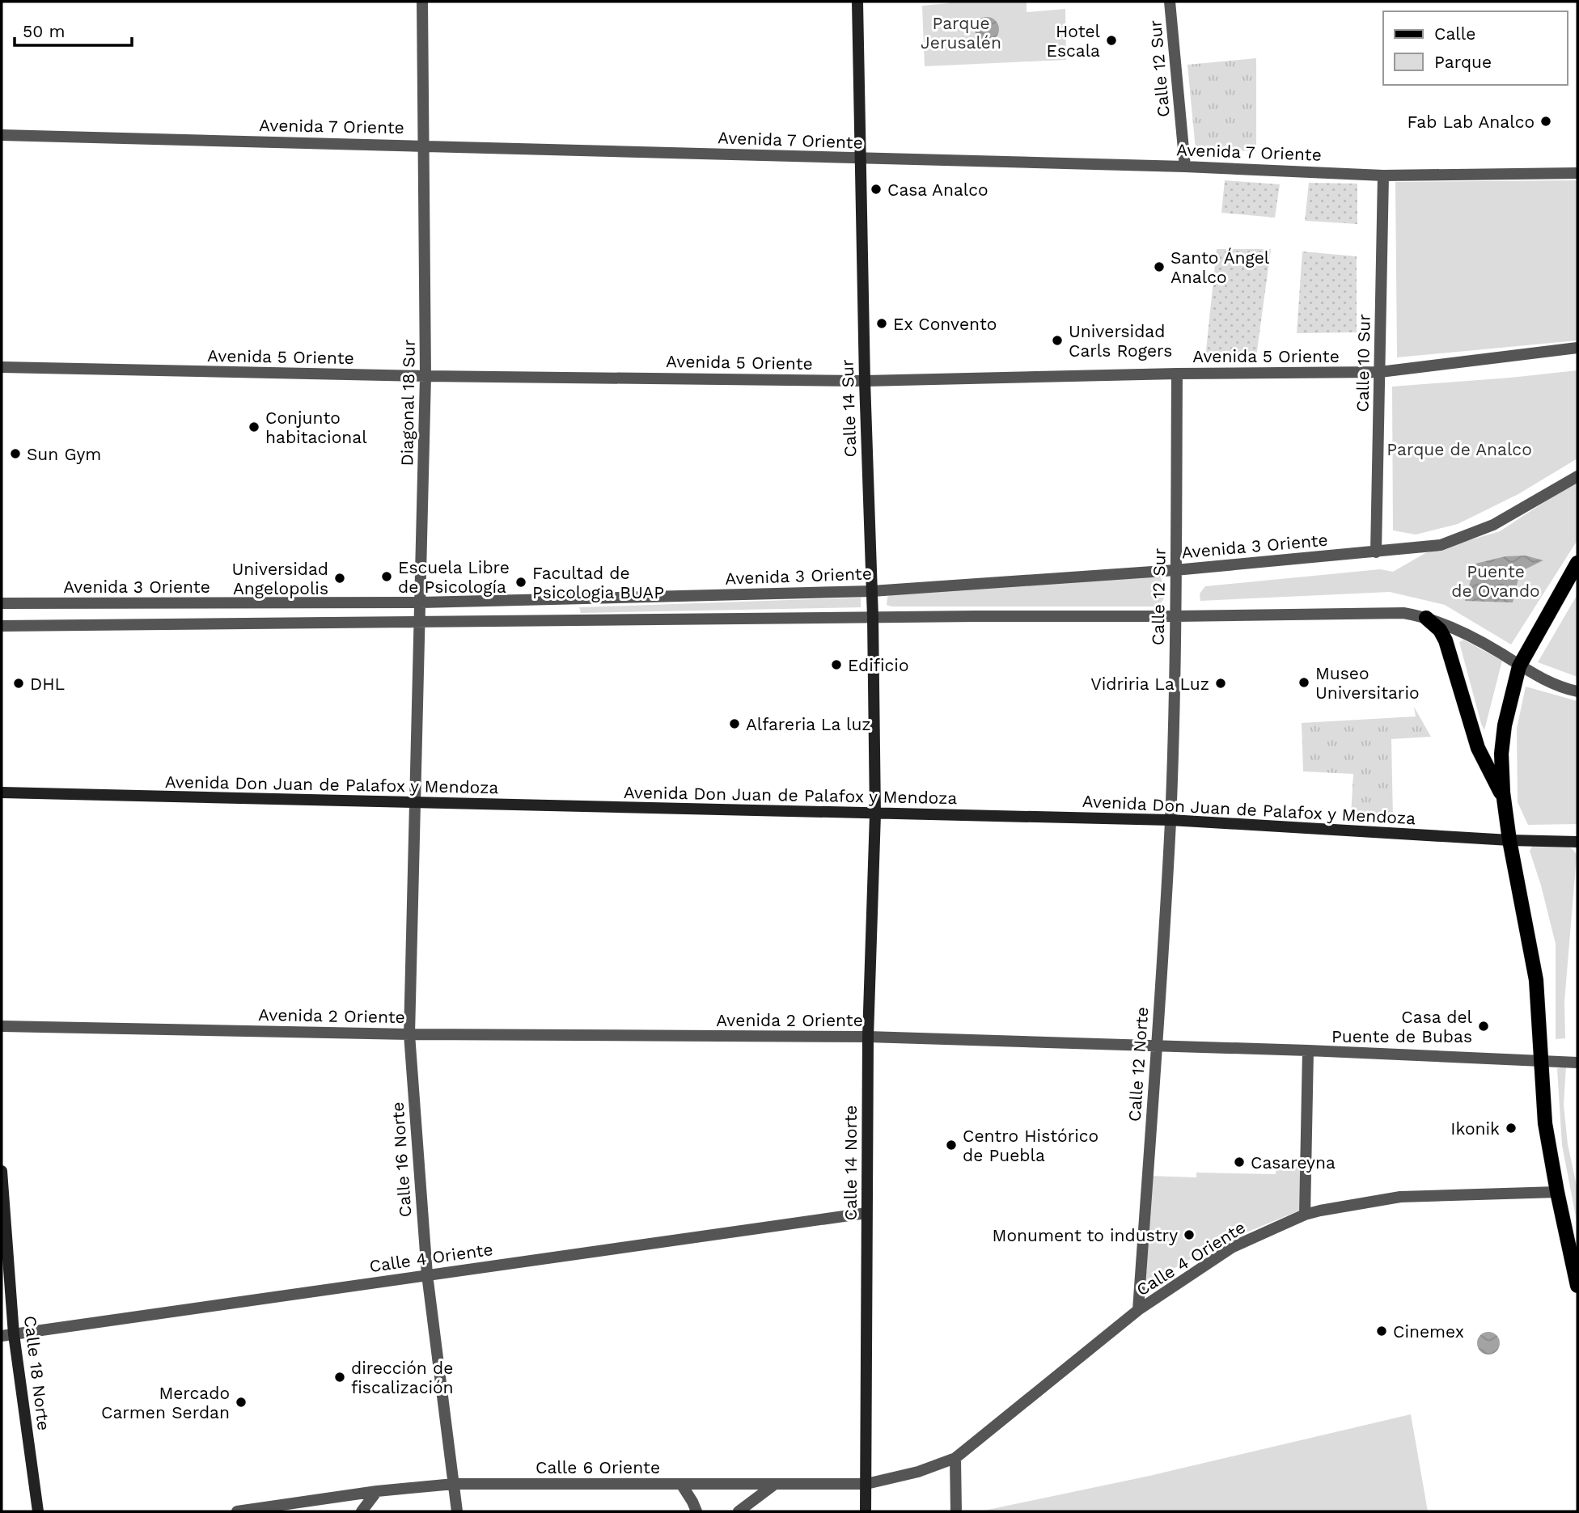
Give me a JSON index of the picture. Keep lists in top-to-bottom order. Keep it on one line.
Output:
{"streets":{"main road":["Calle 14 Sur","Avenida Don Juan de Palafox y Mendoza","Calle 14 Norte","Calle 18 Norte"],"street":["Calle 12 Sur","Avenida 7 Oriente","Avenida 5 Oriente","Calle 10 Sur","Diagonal 18 Sur","Avenida 3 Oriente","Avenida 2 Oriente","Calle 12 Norte","Calle 16 Norte","Calle 4 Oriente","Calle 6 Oriente"]},"crossings":[["Calle 12 Sur","Avenida 7 Oriente"],["Calle 12 Sur","Avenida 5 Oriente"],["Calle 12 Sur","Avenida 3 Oriente"],["Calle 12 Sur","Avenida Don Juan de Palafox y Mendoza"],["Calle 12 Sur","Calle 12 Norte"],["Avenida 7 Oriente","Calle 10 Sur"],["Avenida 7 Oriente","Diagonal 18 Sur"],["Avenida 7 Oriente","Calle 14 Sur"],["Avenida 5 Oriente","Calle 10 Sur"],["Avenida 5 Oriente","Diagonal 18 Sur"],["Avenida 5 Oriente","Calle 14 Sur"],["Calle 10 Sur","Avenida 3 Oriente"],["Diagonal 18 Sur","Avenida 3 Oriente"],["Diagonal 18 Sur","Avenida Don Juan de Palafox y Mendoza"],["Diagonal 18 Sur","Calle 16 Norte"],["Calle 14 Sur","Avenida 3 Oriente"],["Calle 14 Sur","Avenida Don Juan de Palafox y Mendoza"],["Calle 14 Sur","Calle 14 Norte"],["Avenida Don Juan de Palafox y Mendoza","Calle 12 Norte"],["Avenida Don Juan de Palafox y Mendoza","Calle 16 Norte"],["Avenida Don Juan de Palafox y Mendoza","Calle 14 Norte"],["Avenida 2 Oriente","Calle 12 Norte"],["Avenida 2 Oriente","Calle 16 Norte"],["Avenida 2 Oriente","Calle 14 Norte"],["Calle 12 Norte","Calle 4 Oriente"],["Calle 16 Norte","Calle 4 Oriente"],["Calle 16 Norte","Calle 6 Oriente"],["Calle 14 Norte","Calle 4 Oriente"],["Calle 14 Norte","Calle 6 Oriente"],["Calle 4 Oriente","Calle 18 Norte"],["Calle 4 Oriente","Calle 6 Oriente"]],"parks":["Parque Jerusalén","Parque de Analco","Puente de Ovando"],"places":["Hotel Escala","Fab Lab Analco","Casa Analco","Santo Ángel Analco","Ex Convento","Universidad Carls Rogers","Conjunto habitacional","Sun Gym","Escuela Libre de Psicología","Universidad Angelopolis","Facultad de Psicologia BUAP","Edificio","Museo Universitario","DHL","Vidriria La Luz","Alfareria La luz","Casa del Puente de Bubas","Ikonik","Centro Histórico de Puebla","Casareyna","Monument to industry","Cinemex","dirección de fiscalización","Mercado Carmen Serdan"],"legend":["Calle","Parque"],"scale_bar":"50 m"}
